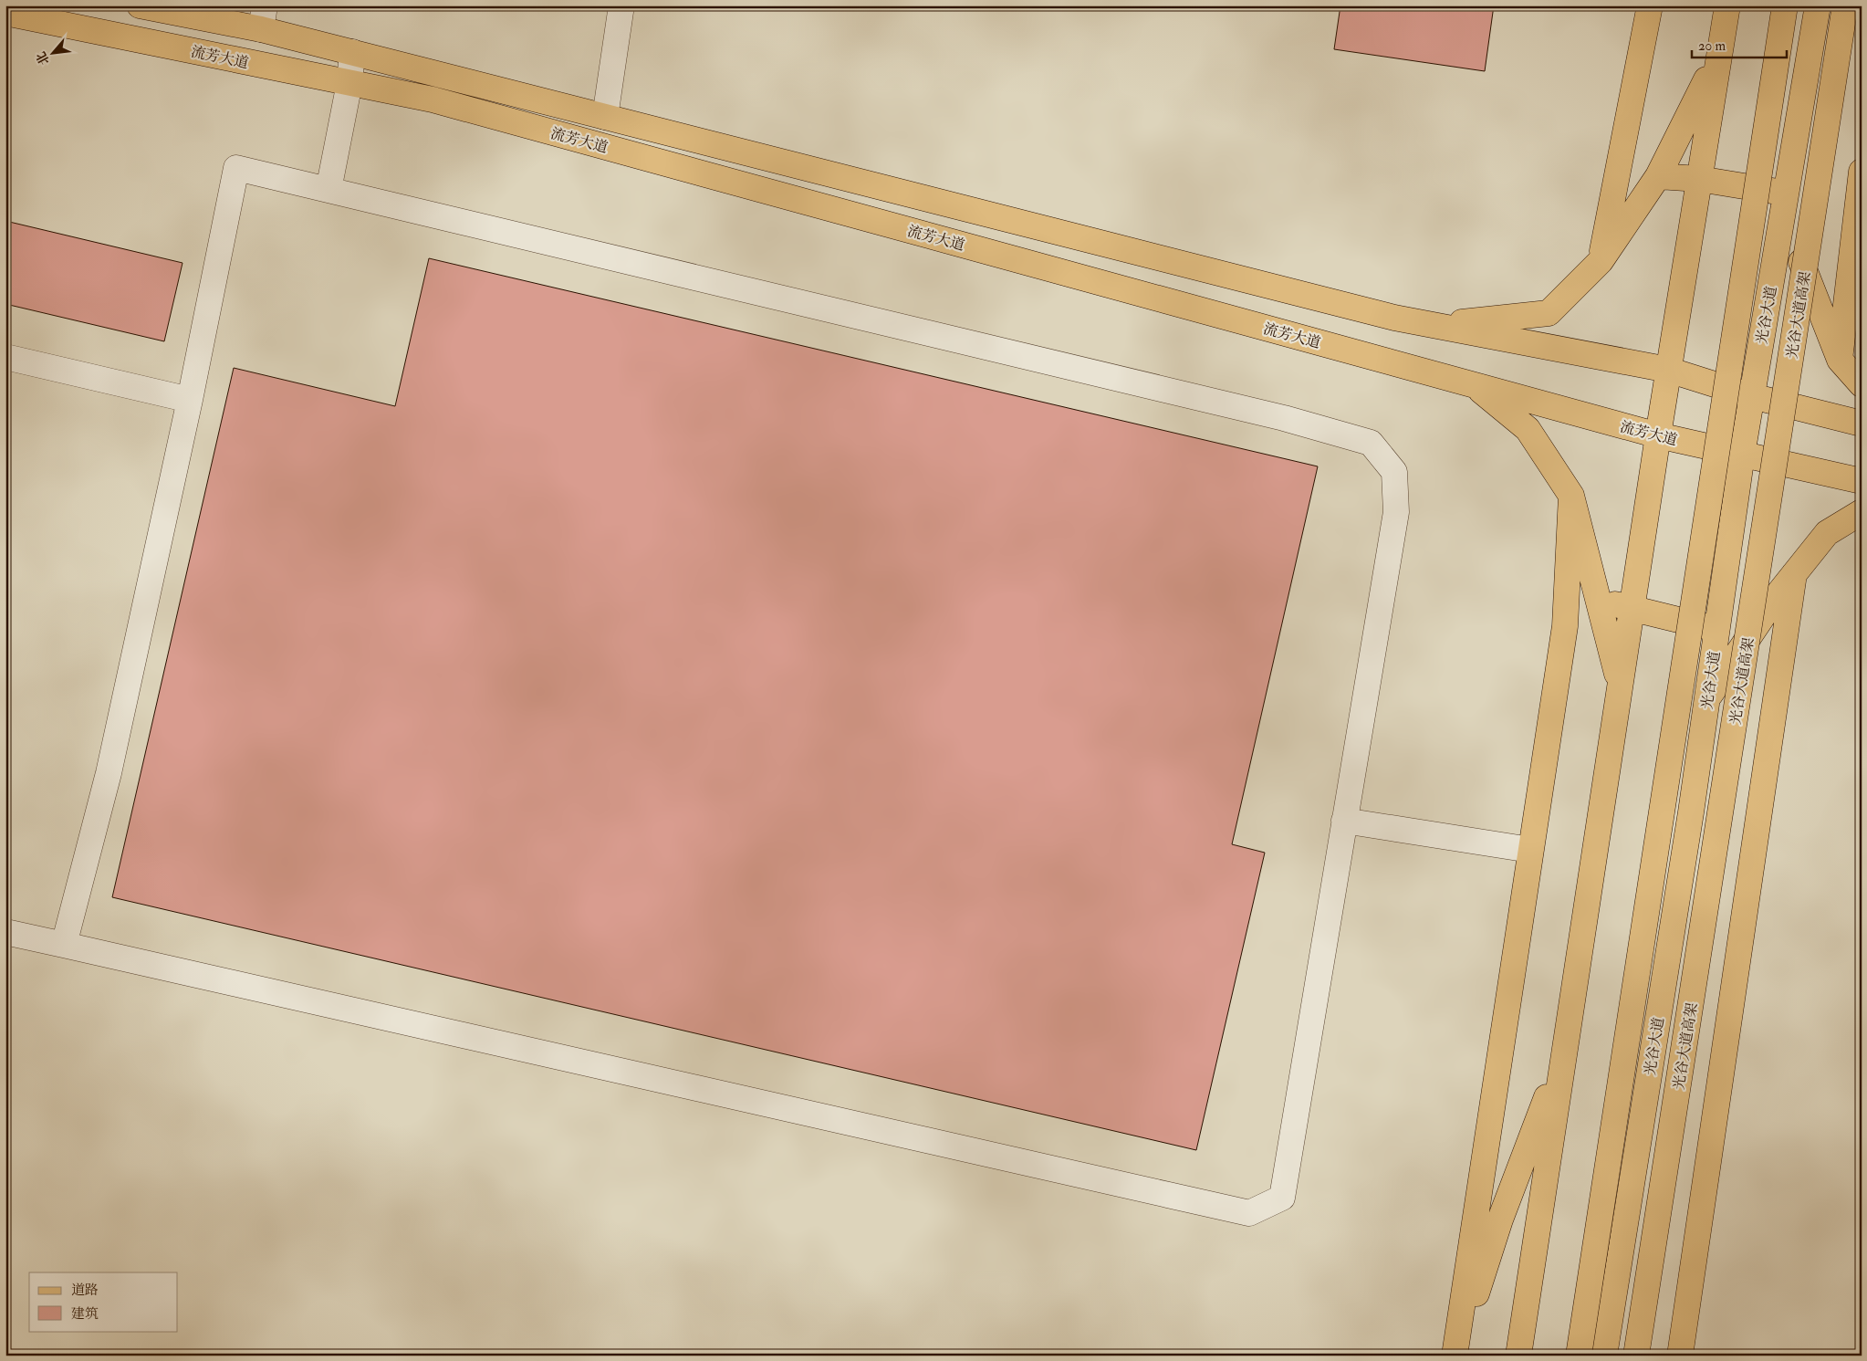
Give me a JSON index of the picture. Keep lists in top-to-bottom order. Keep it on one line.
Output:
{"streets":{"main road":["流芳大道","光谷大道","光谷大道高架"]},"crossings":[["流芳大道","光谷大道"]],"legend":["道路","建筑"],"scale_bar":"20 m","north":"bottom left"}
